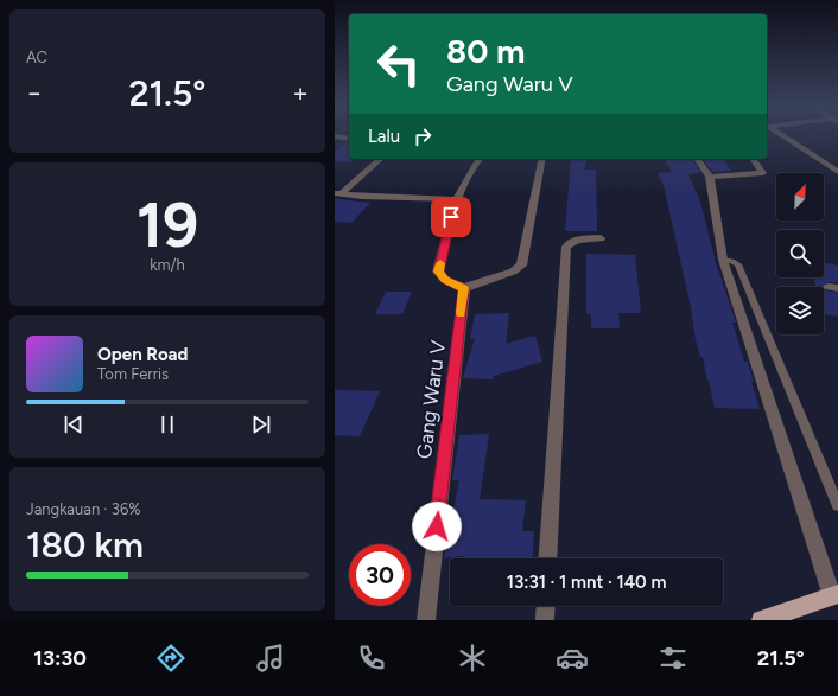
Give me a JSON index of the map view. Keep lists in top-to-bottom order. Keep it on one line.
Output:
{"streets":{"street":["Gang Waru V"]},"north":"top right","page":{"tile":["AC",["19","km/h"],["Jangkauan · 36%","180 km"]],"turn":["80 m","Gang Waru V"],"heat":["−","21.5°","+"],"then":"Lalu","song":["Open Road","Tom Ferris"],"limit":"30","trip":"13:31 · 1 mnt · 140 m","tabs":["13:30","21.5°"]}}
